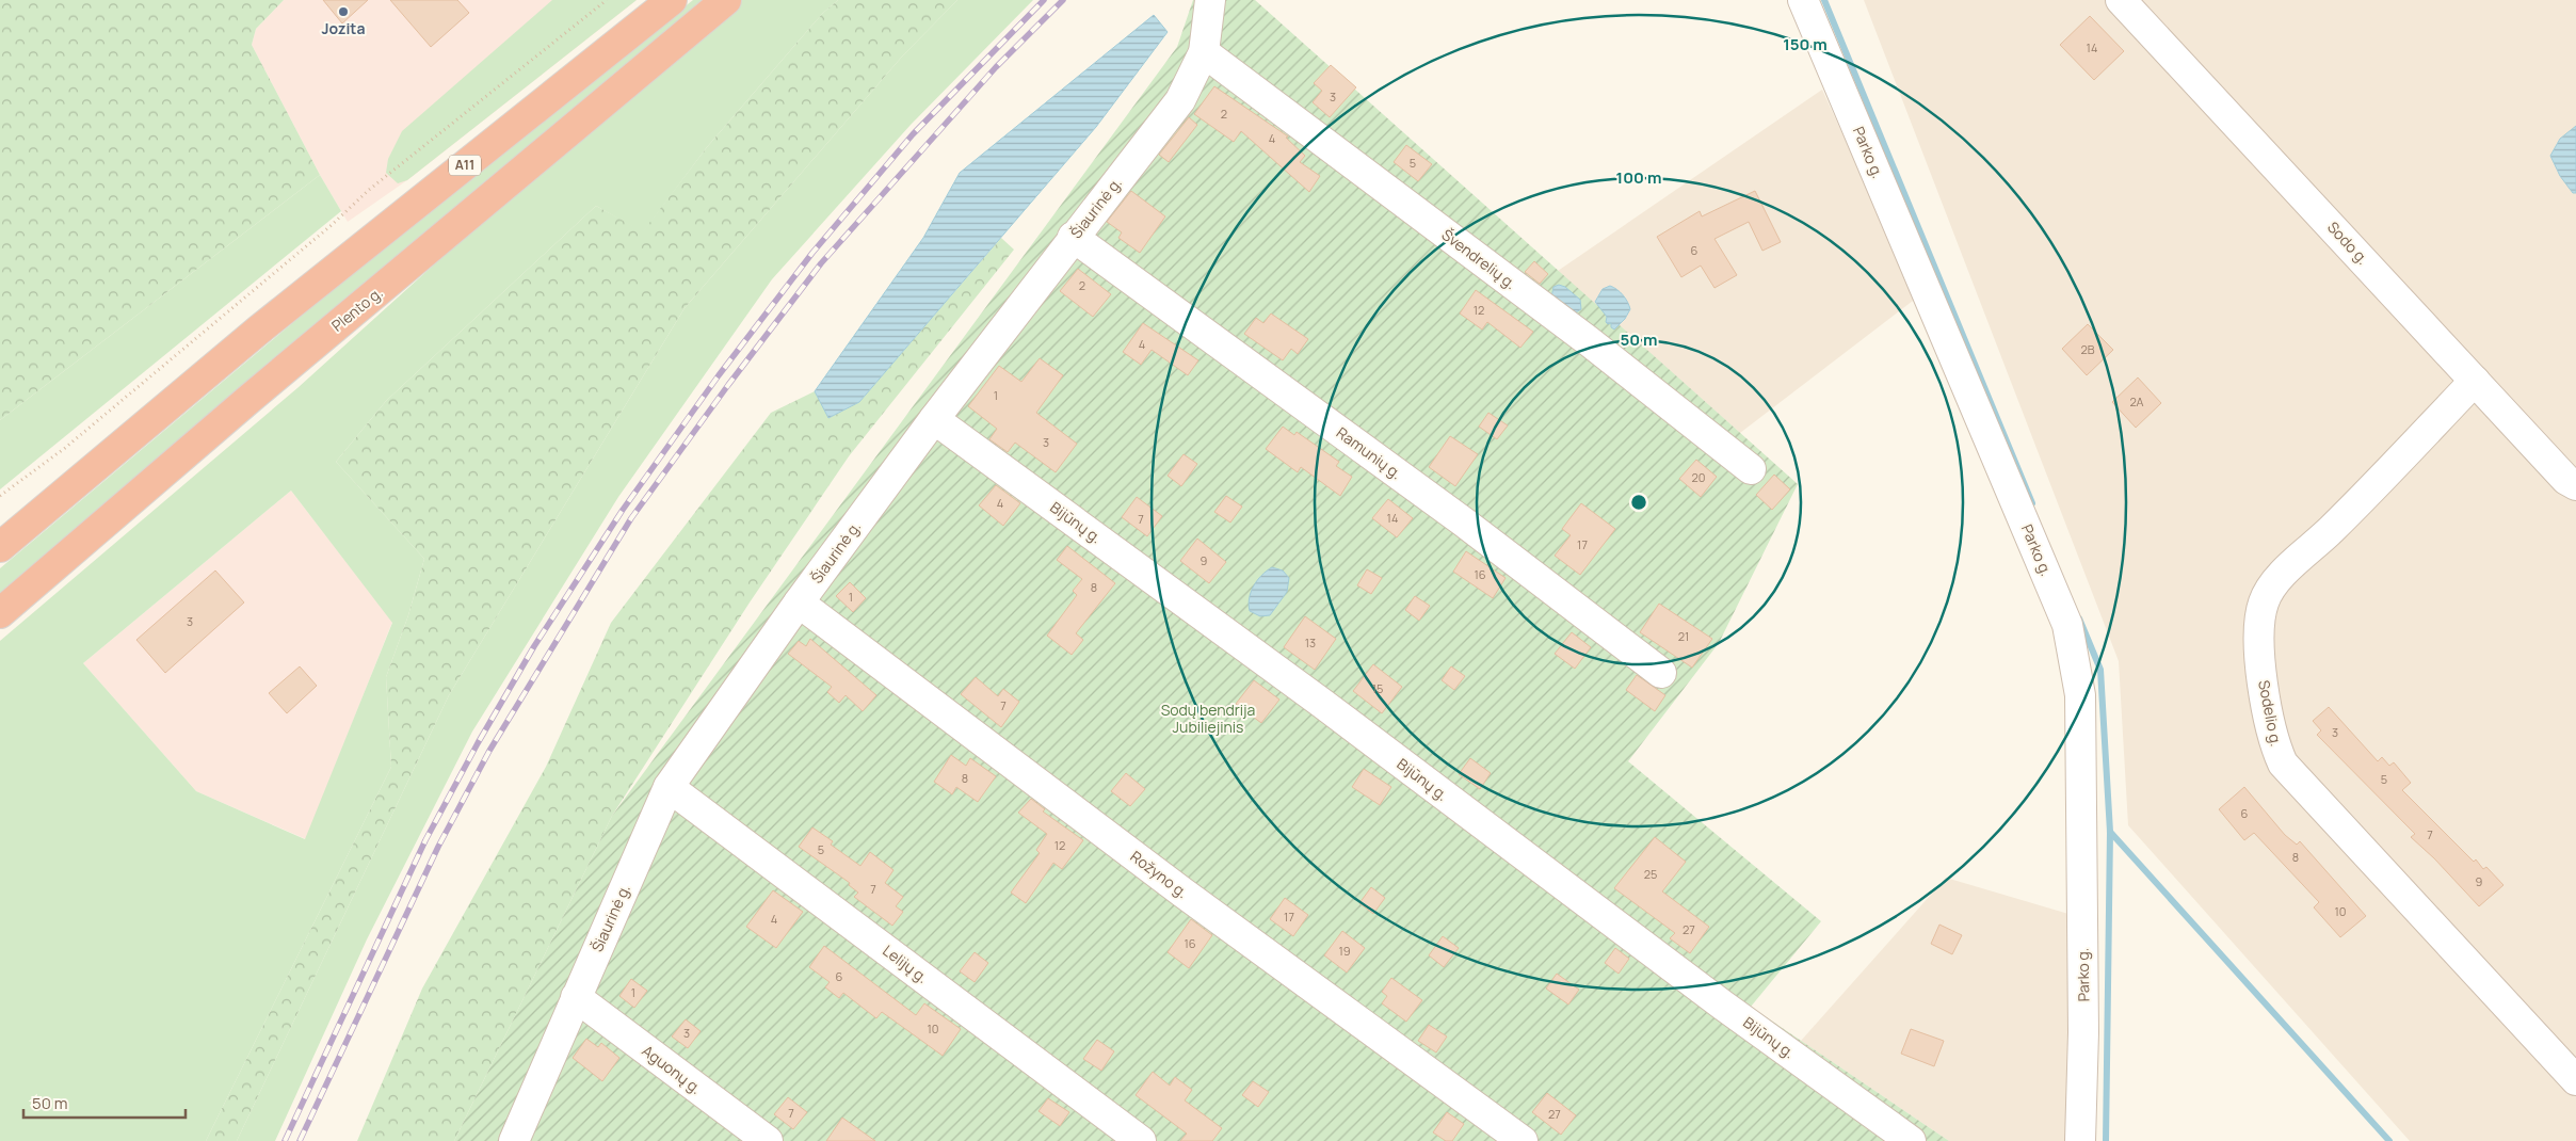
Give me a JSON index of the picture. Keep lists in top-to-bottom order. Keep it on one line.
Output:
{"streets":{"highway":["A11","Plento g."],"street":["Parko g.","Šiaurinė g.","Sodo g.","Švendrelių g.","Ramunių g.","Bijūnų g.","Sodelio g.","Rožyno g.","Lelijų g.","Aguonų g."]},"crossings":[["Šiaurinė g.","Švendrelių g."],["Šiaurinė g.","Ramunių g."],["Šiaurinė g.","Bijūnų g."],["Šiaurinė g.","Rožyno g."],["Šiaurinė g.","Lelijų g."],["Šiaurinė g.","Aguonų g."],["Sodo g.","Sodelio g."]],"parks":["Sodų bendrija Jubiliejinis"],"places":["Jozita"],"house_numbers":["14","3","2","4","5","6","2","12","4","2B","1","2A","3","20","4","14","7","17","9","16","8","1","3","21","13","15","7","3","8","5","6","7","12","5","8","25","9","7","10","17","4","27","16","19","6","1","10","3","7","27"],"scale_bar":"50 m","rings":["150 m","100 m","50 m"]}
